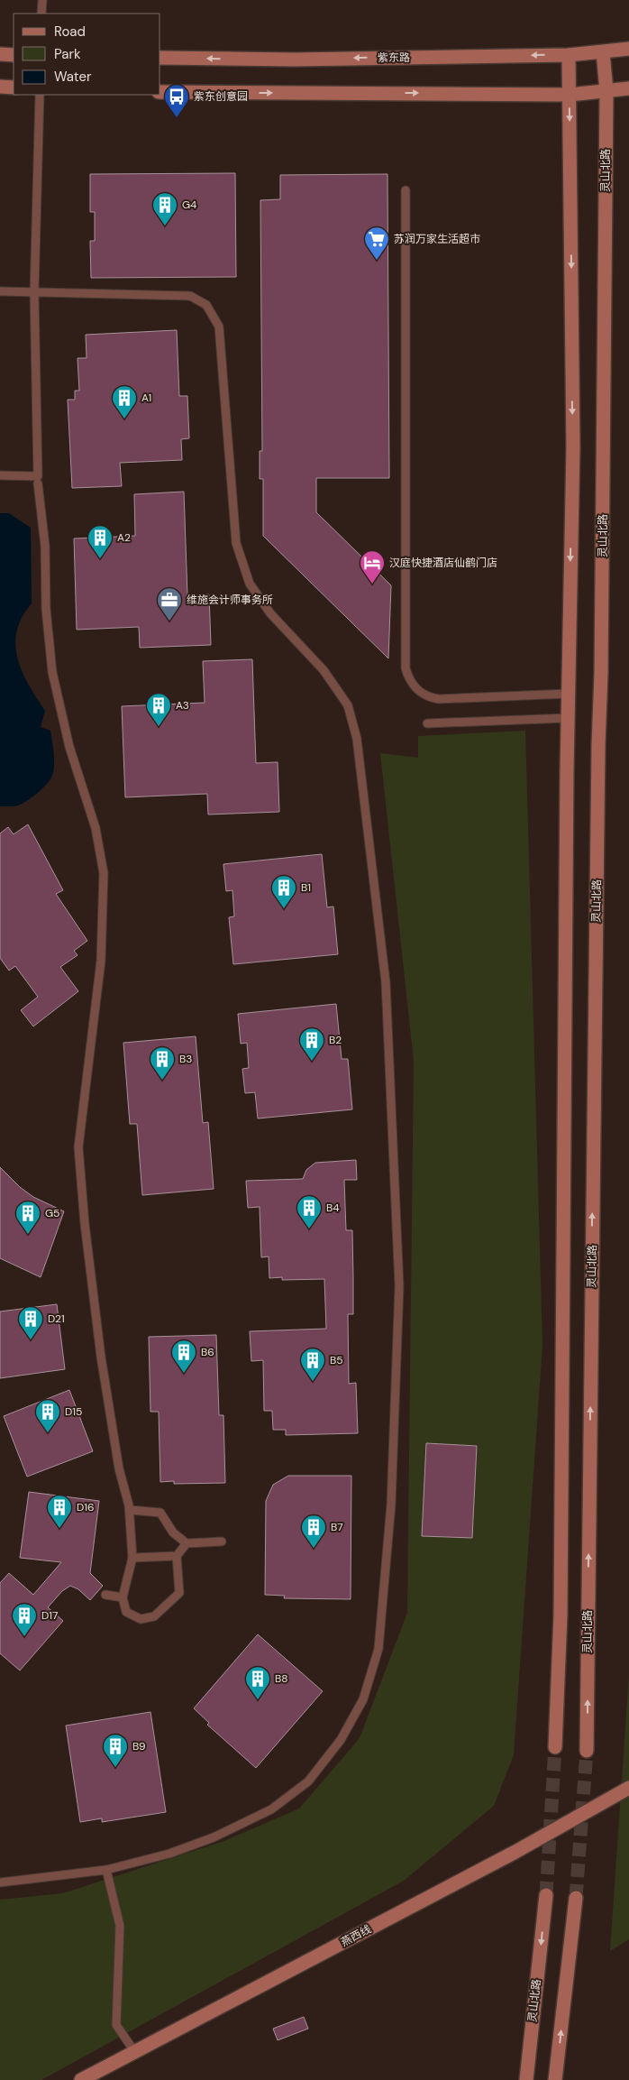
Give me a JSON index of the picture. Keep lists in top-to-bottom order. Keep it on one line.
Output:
{"streets":{"street":["紫东路","灵山北路","燕西线"]},"crossings":[["紫东路","灵山北路"]],"places":{"bus stop":["紫东创意园"],"building":["G4","A1","A2","A3","B1","B2","B3","B4","G5","D21","B6","B5","D15","D16","B7","D17","B8","B9"],"supermarket":["苏润万家生活超市"],"hotel":["汉庭快捷酒店仙鹤门店"],"office":["维施会计师事务所"]},"legend":["Road","Park","Water"]}
